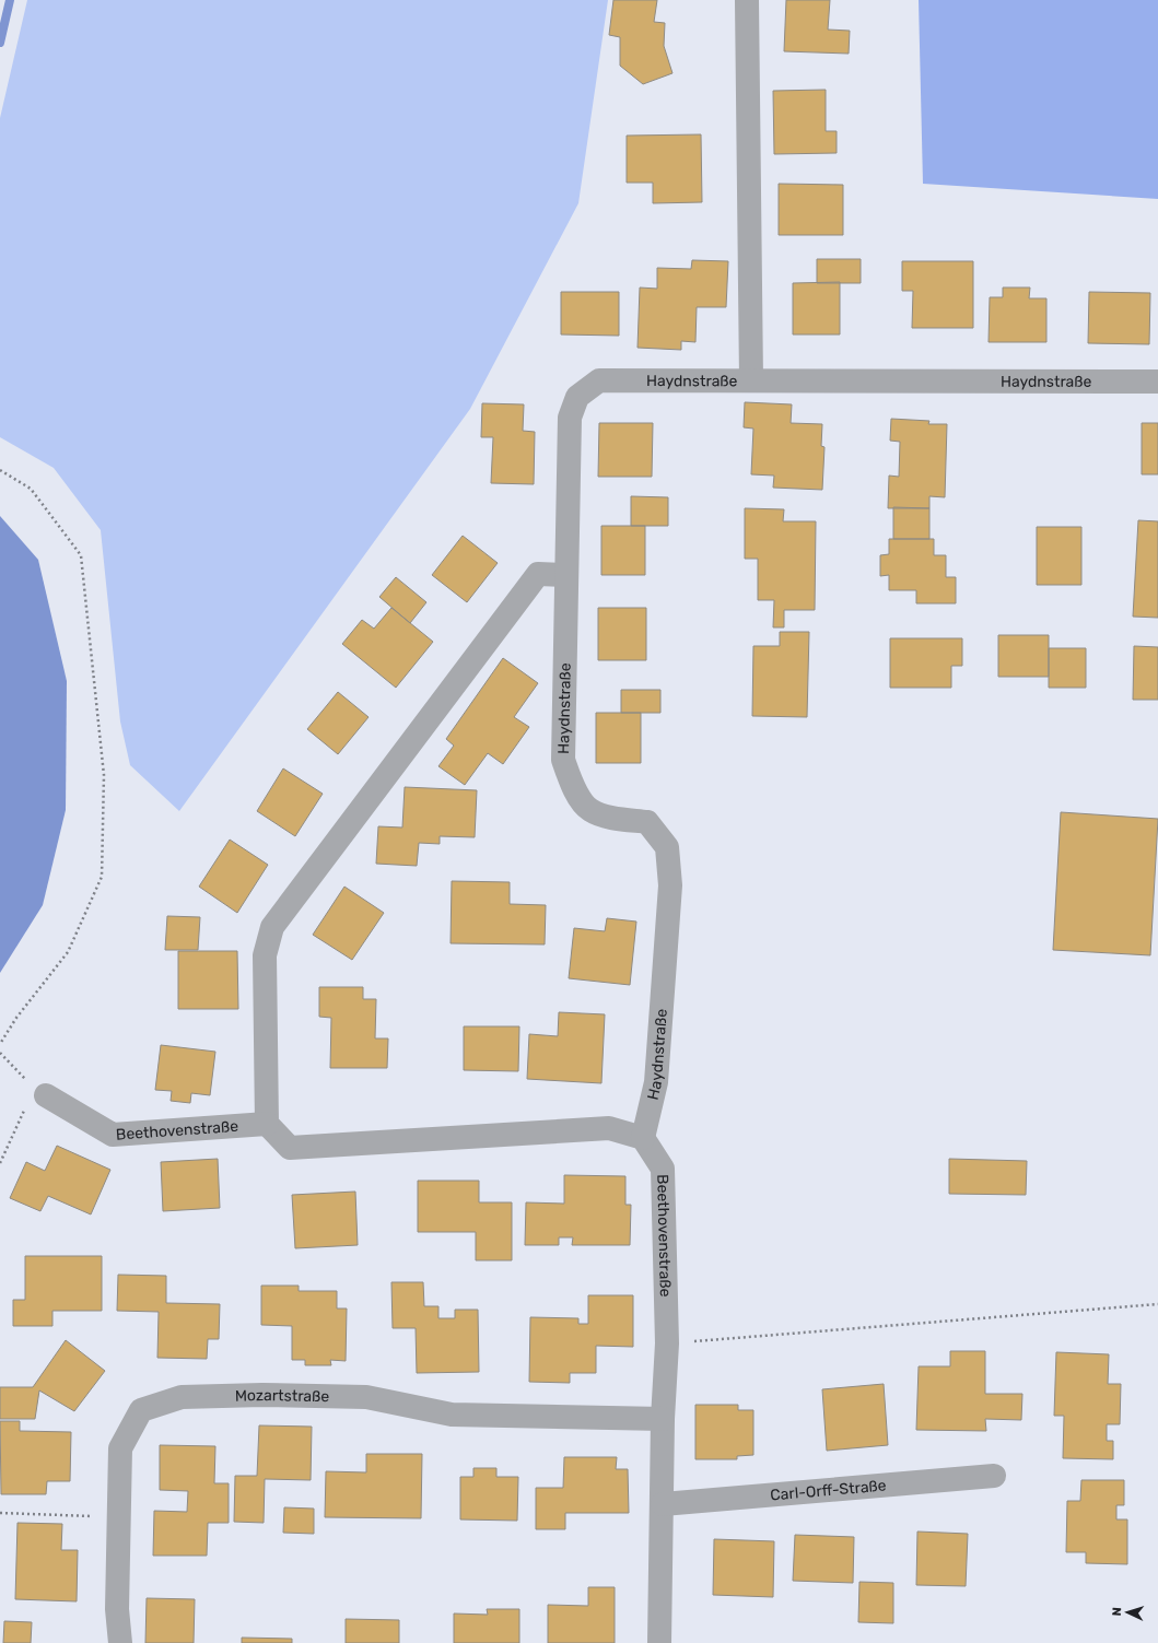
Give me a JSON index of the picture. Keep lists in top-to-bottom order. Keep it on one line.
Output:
{"streets":{"street":["Haydnstraße","Beethovenstraße","Mozartstraße","Carl-Orff-Straße"]},"crossings":[["Haydnstraße","Beethovenstraße"],["Beethovenstraße","Mozartstraße"],["Beethovenstraße","Carl-Orff-Straße"]],"north":"left"}
